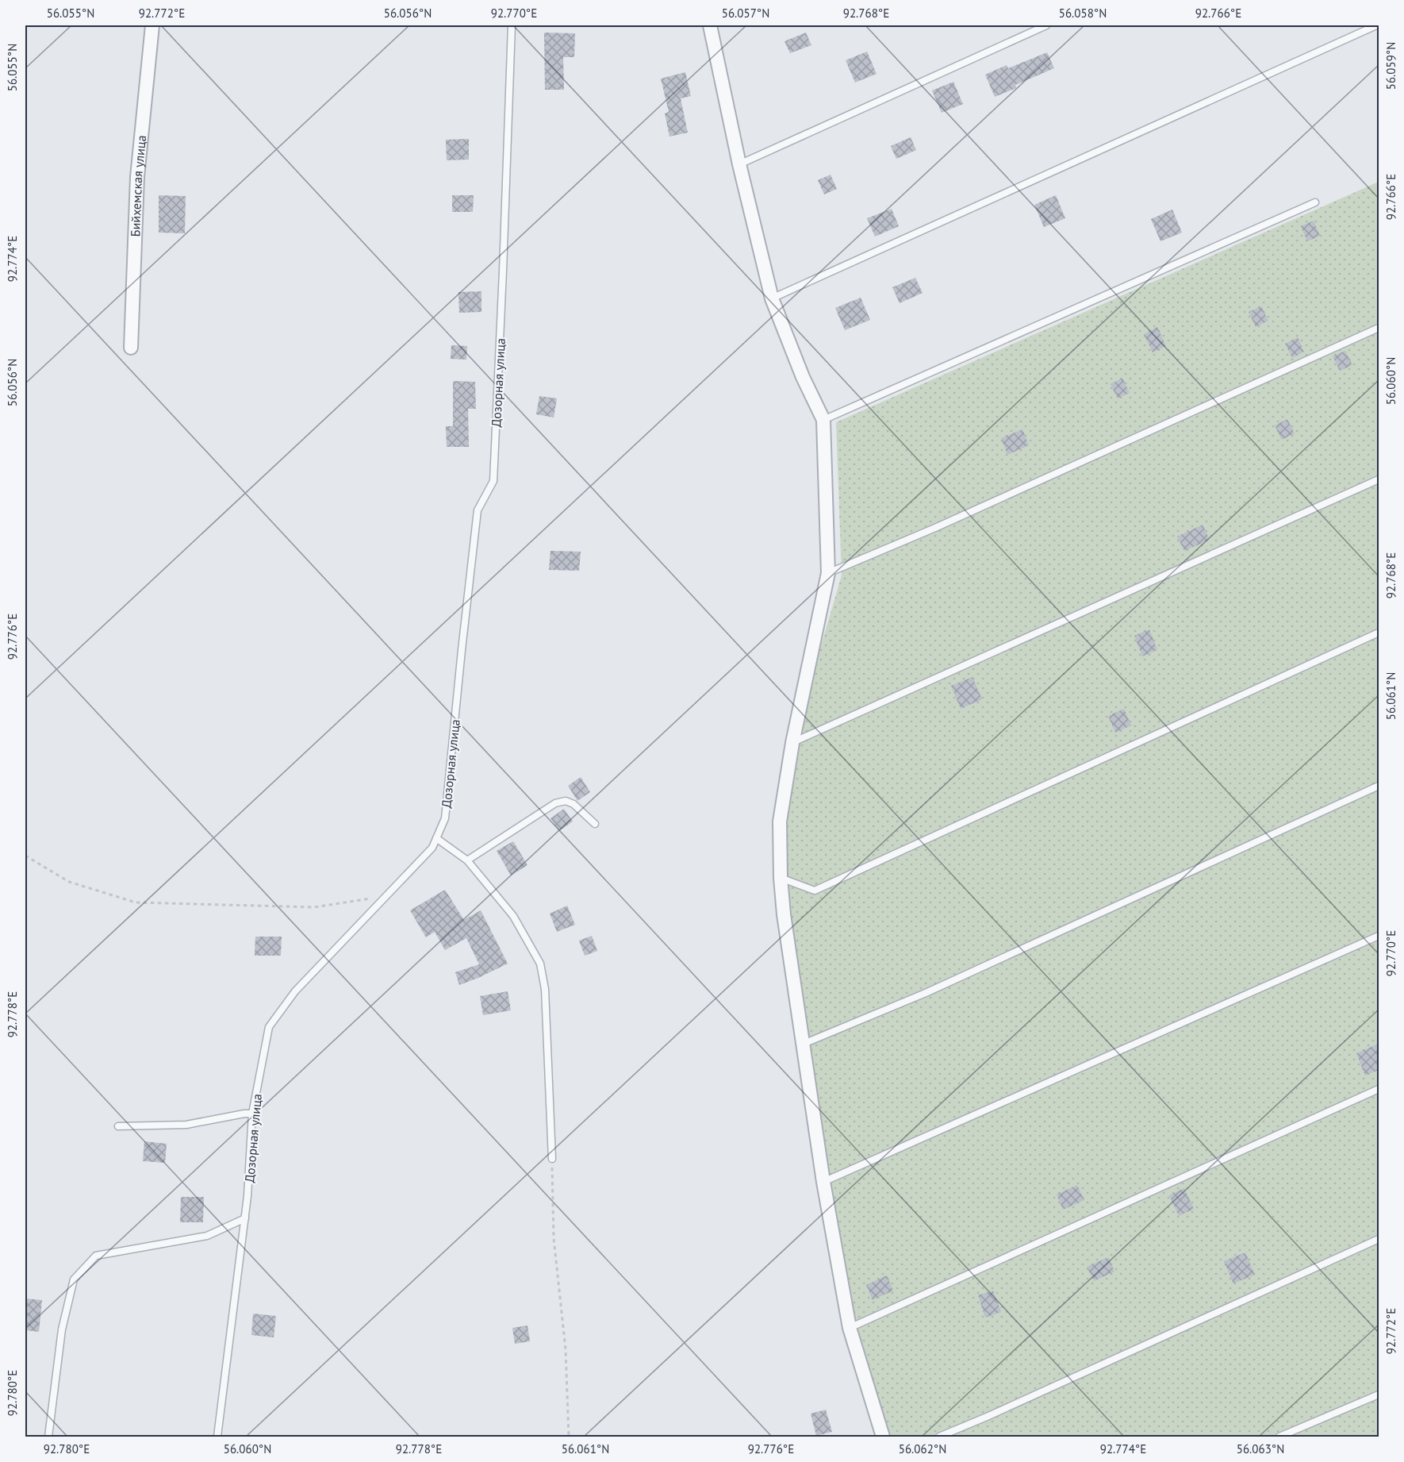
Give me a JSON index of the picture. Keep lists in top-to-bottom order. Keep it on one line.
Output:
{"streets":{"street":["Бийхемская улица"],"lane":["Дозорная улица"]},"coordinates":["56.055°N","92.772°E","56.056°N","92.770°E","56.057°N","92.768°E","56.058°N","92.766°E","56.059°N","92.774°E","56.060°N","92.776°E","56.061°N","92.778°E","92.780°E","56.062°N","56.063°N"]}
